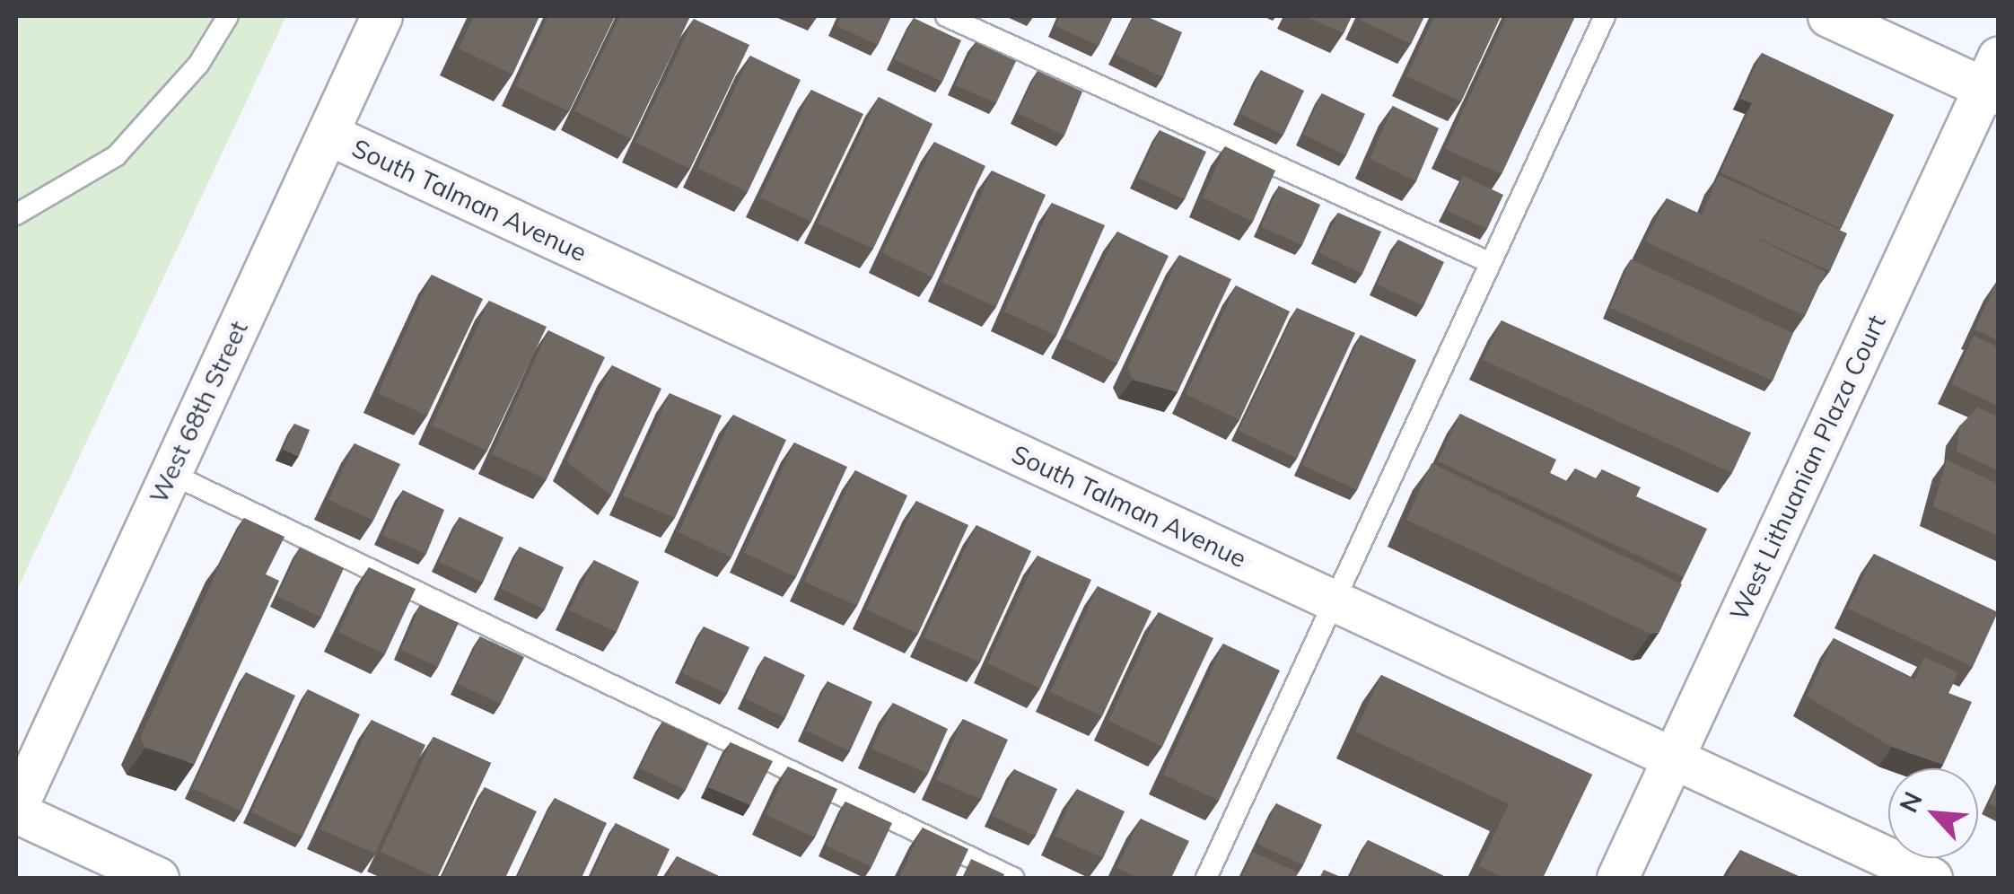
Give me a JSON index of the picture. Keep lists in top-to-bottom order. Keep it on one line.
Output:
{"streets":{"street":["South Talman Avenue","West 68th Street","West Lithuanian Plaza Court"]},"crossings":[["South Talman Avenue","West 68th Street"],["South Talman Avenue","West Lithuanian Plaza Court"]],"north":"top left"}
